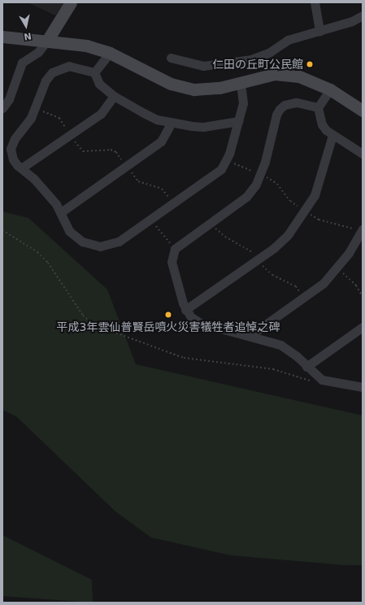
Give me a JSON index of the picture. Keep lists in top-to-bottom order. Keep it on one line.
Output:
{"places":["仁田の丘町公民館","平成3年雲仙普賢岳噴火災害犠牲者追悼之碑"],"north":"bottom"}
